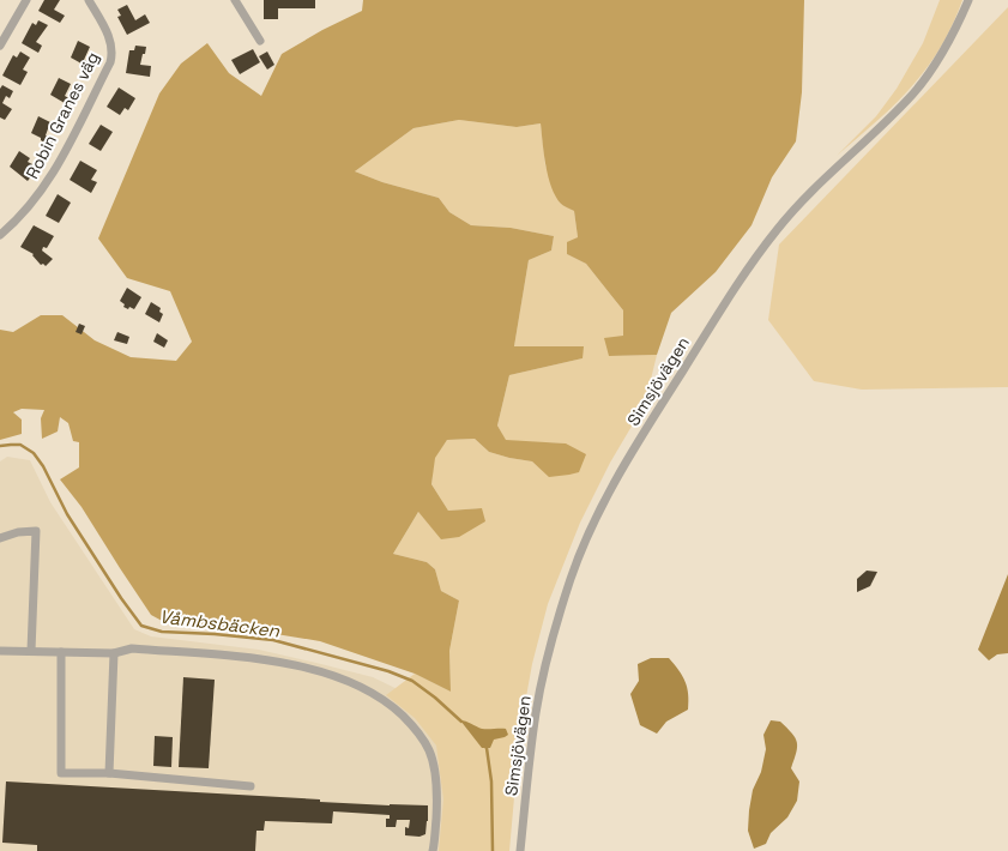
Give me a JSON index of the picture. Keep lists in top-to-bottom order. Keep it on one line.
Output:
{"streets":{"street":["Robin Granes väg","Simsjövägen"]},"water":["Våmbsbäcken"]}
